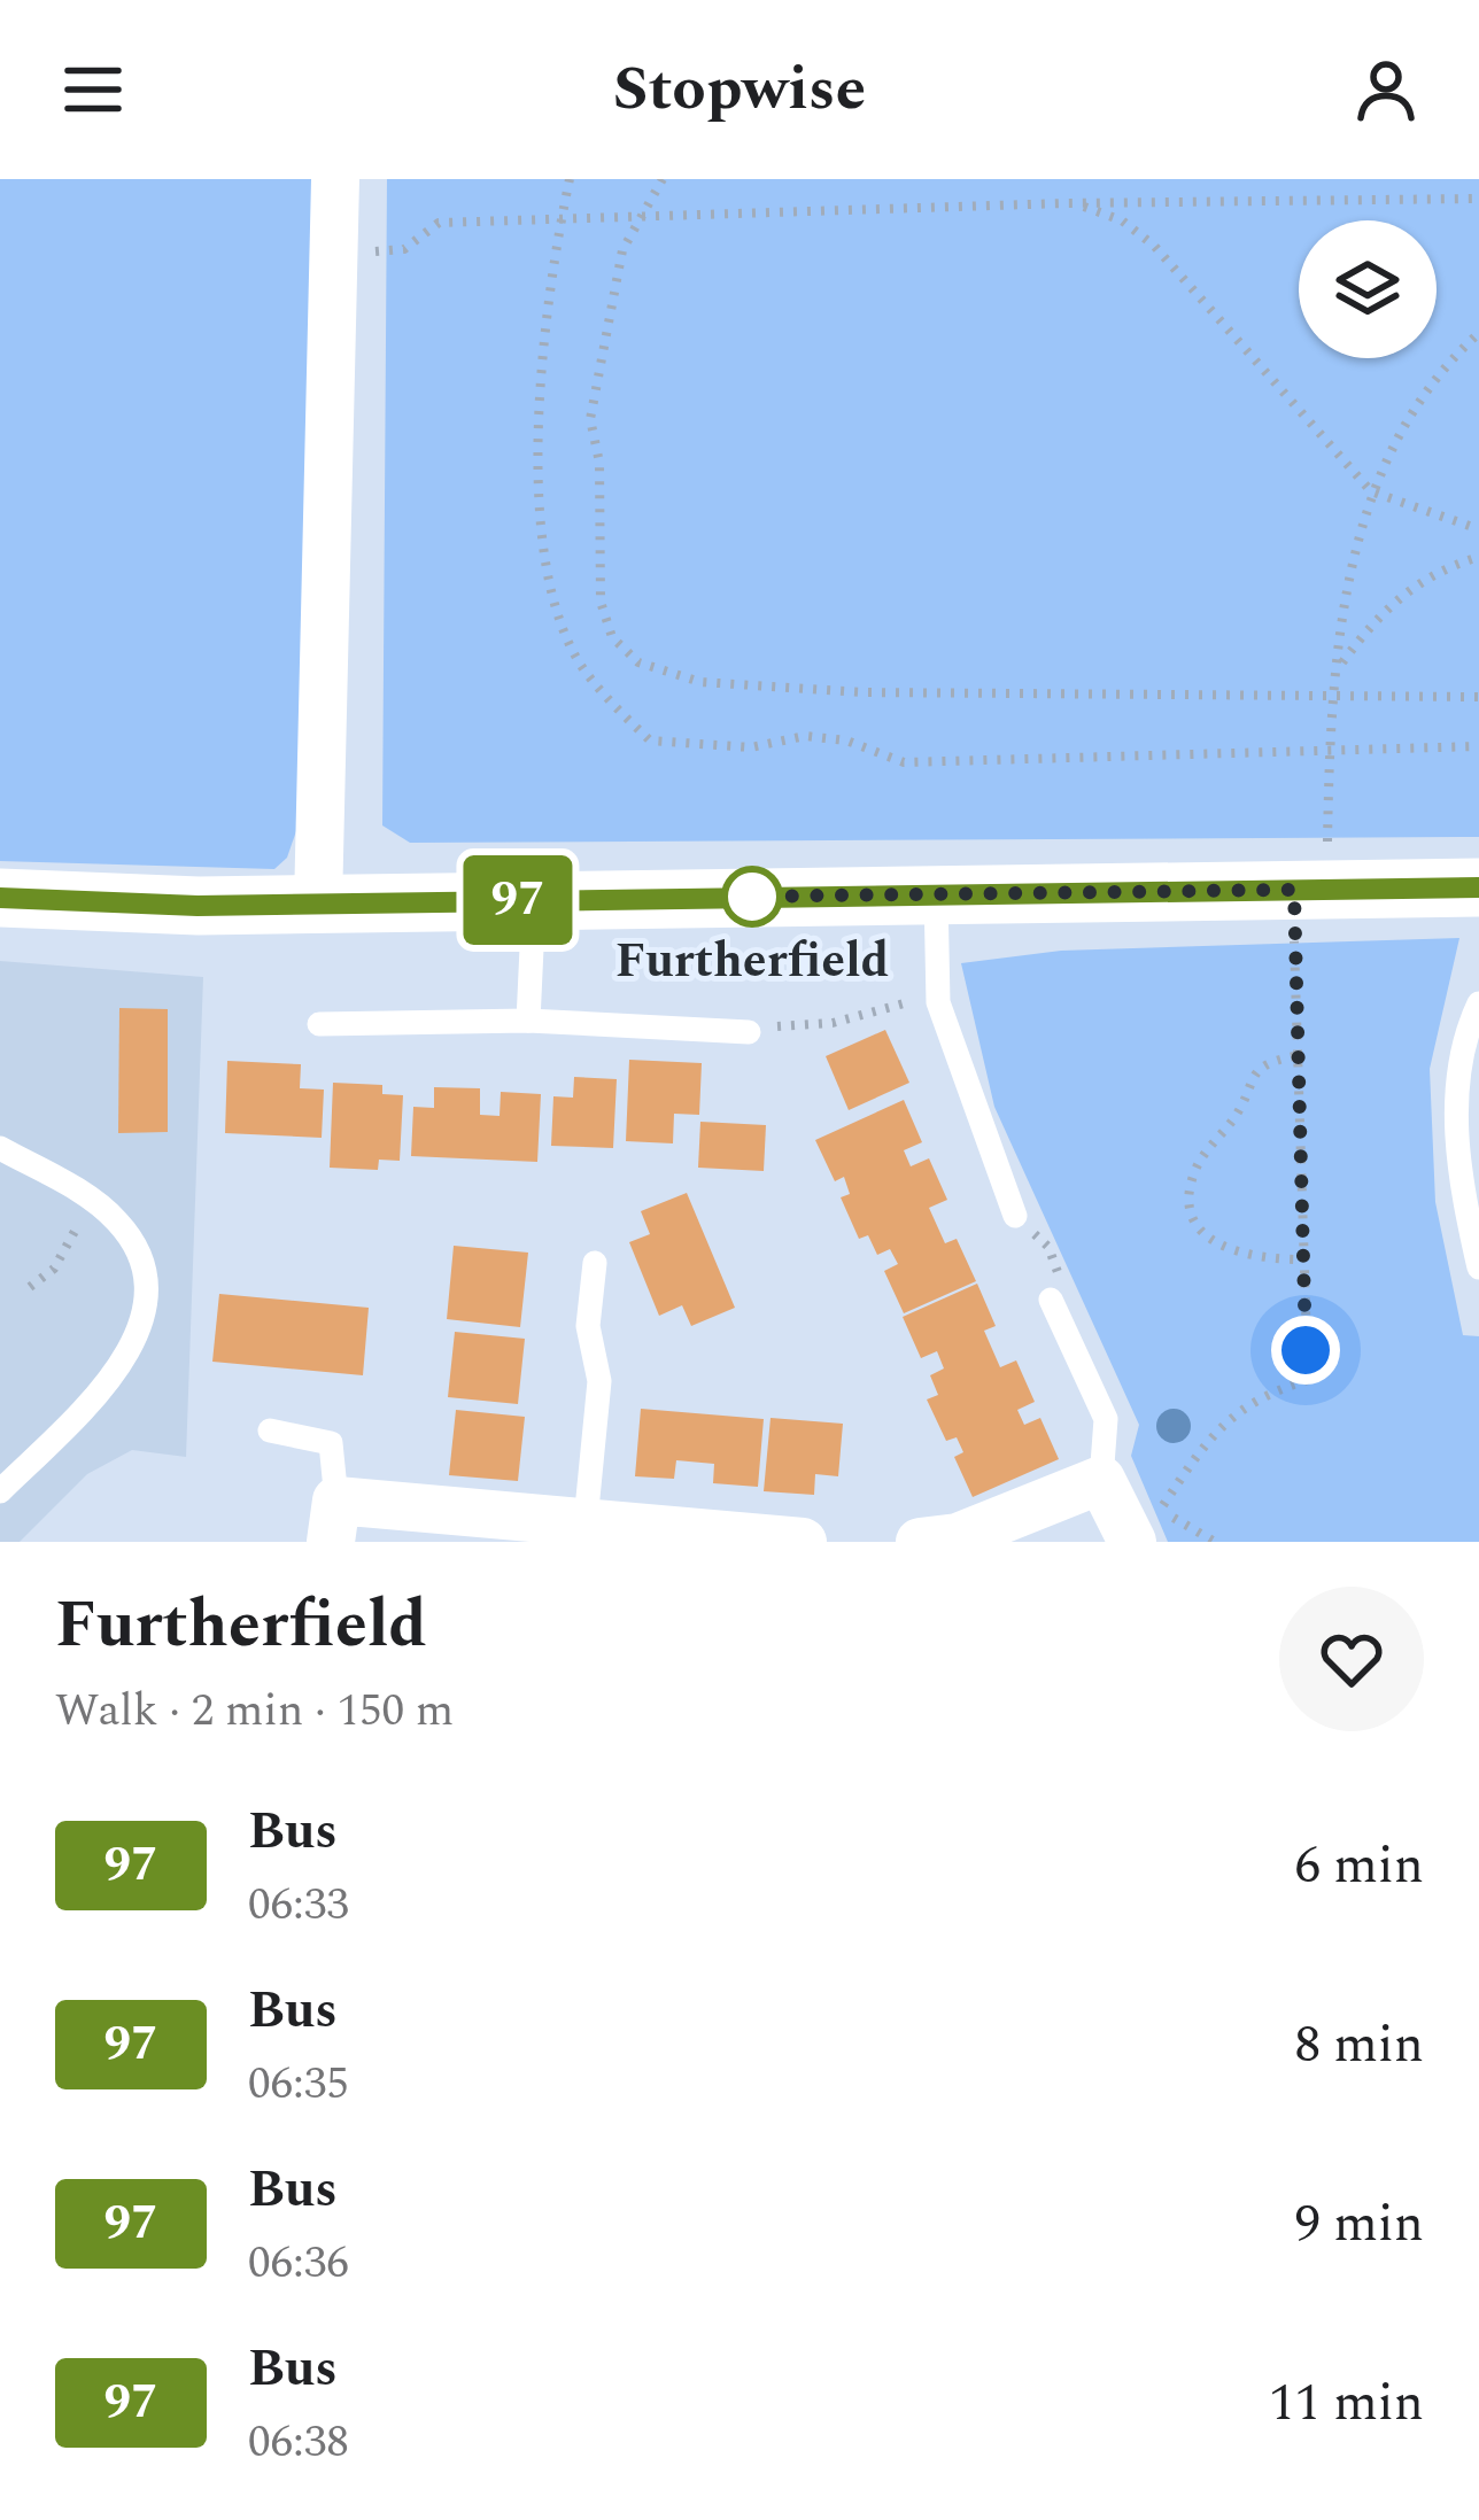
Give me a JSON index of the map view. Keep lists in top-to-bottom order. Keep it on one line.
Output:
{"places":["Furtherfield"],"lines":["bus line 97"],"page":{"header":"Stopwise","on_map":"97","heading":["Furtherfield","Walk · 2 min · 150 m"],"list":[{"mark":"97","name":"Bus","note":"06:33","value":"6 min"},{"mark":"97","name":"Bus","note":"06:35","value":"8 min"},{"mark":"97","name":"Bus","note":"06:36","value":"9 min"},{"mark":"97","name":"Bus","note":"06:38","value":"11 min"}]}}
